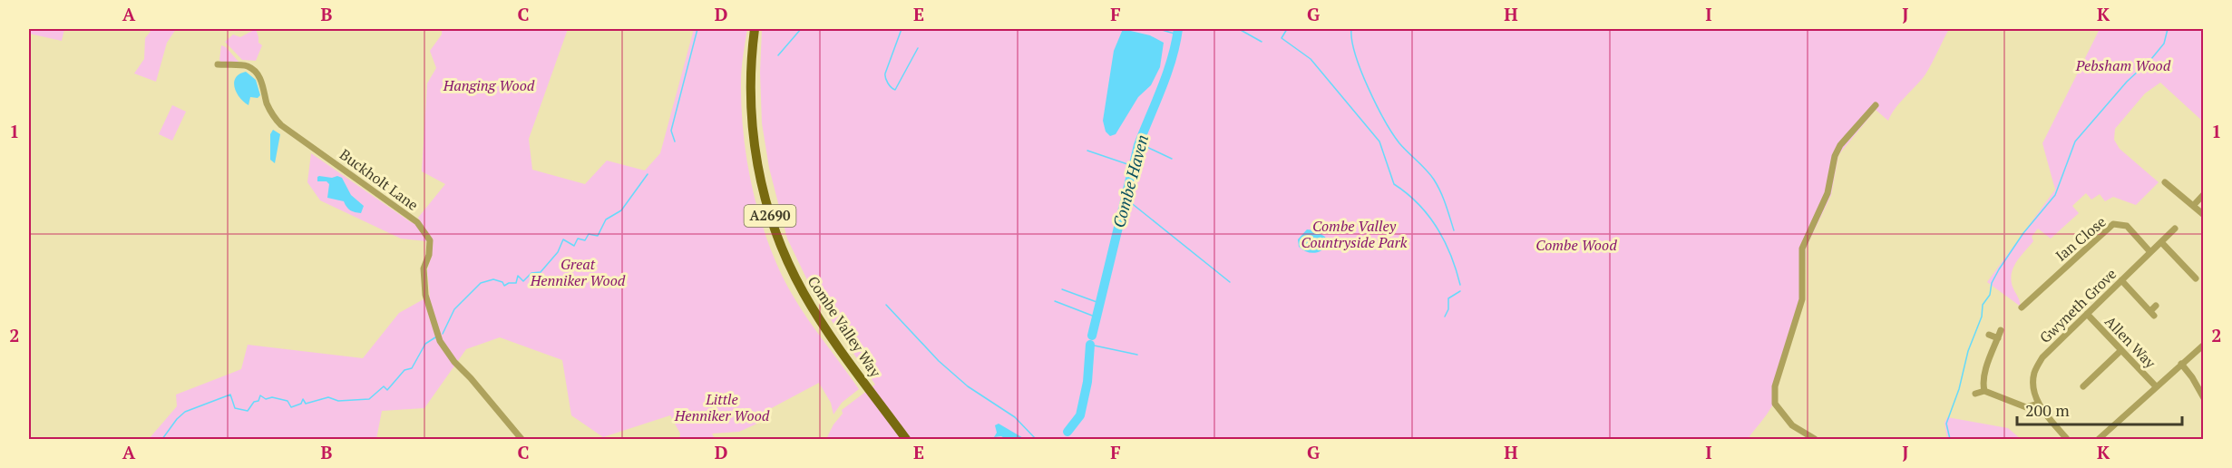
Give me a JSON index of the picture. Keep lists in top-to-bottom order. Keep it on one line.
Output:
{"streets":{"main road":["A2690","Combe Valley Way"],"street":["Buckholt Lane","Ian Close","Gwyneth Grove","Allen Way"]},"crossings":[["Ian Close","Gwyneth Grove"],["Gwyneth Grove","Allen Way"]],"water":["Combe Haven"],"parks":["Pebsham Wood","Hanging Wood","Combe Valley Countryside Park","Combe Wood","Great Henniker Wood","Little Henniker Wood"],"scale_bar":"200 m","grid":{"columns":["A","B","C","D","E","F","G","H","I","J","K"],"rows":["1","2"]}}
